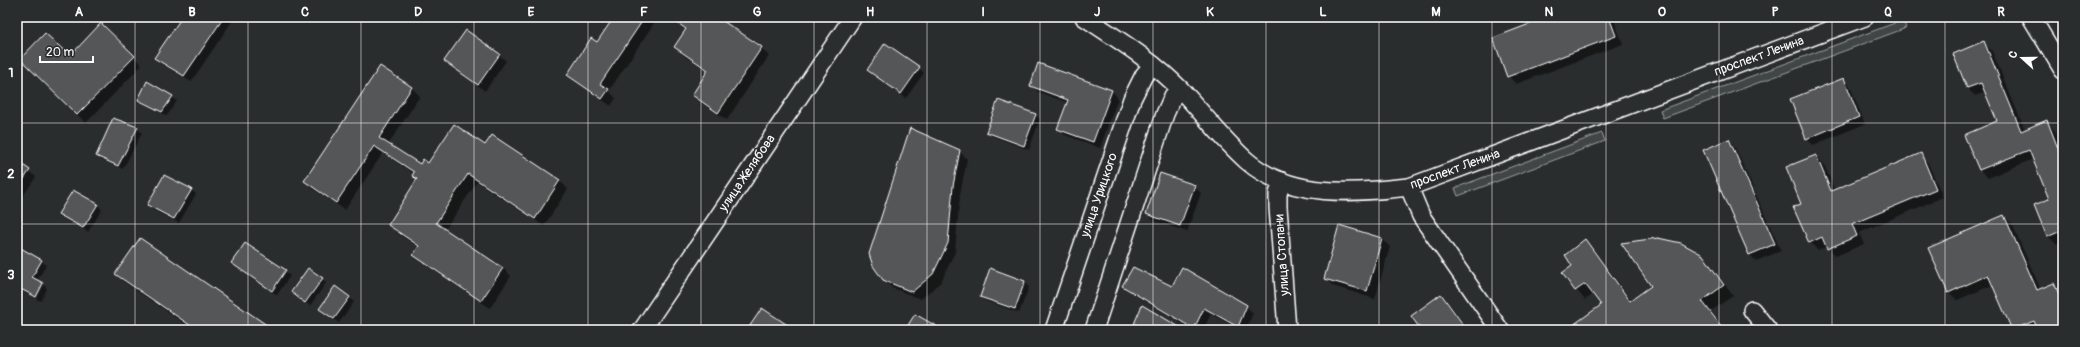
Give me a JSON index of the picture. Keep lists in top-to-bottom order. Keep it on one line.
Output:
{"streets":{"street":["проспект Ленина","улица Желябова","улица Урицкого","улица Стопани"]},"crossings":[["проспект Ленина","улица Урицкого"],["проспект Ленина","улица Стопани"]],"scale_bar":"20 m","north":"left","grid":{"columns":["A","B","C","D","E","F","G","H","I","J","K","L","M","N","O","P","Q","R"],"rows":["1","2","3"]}}
